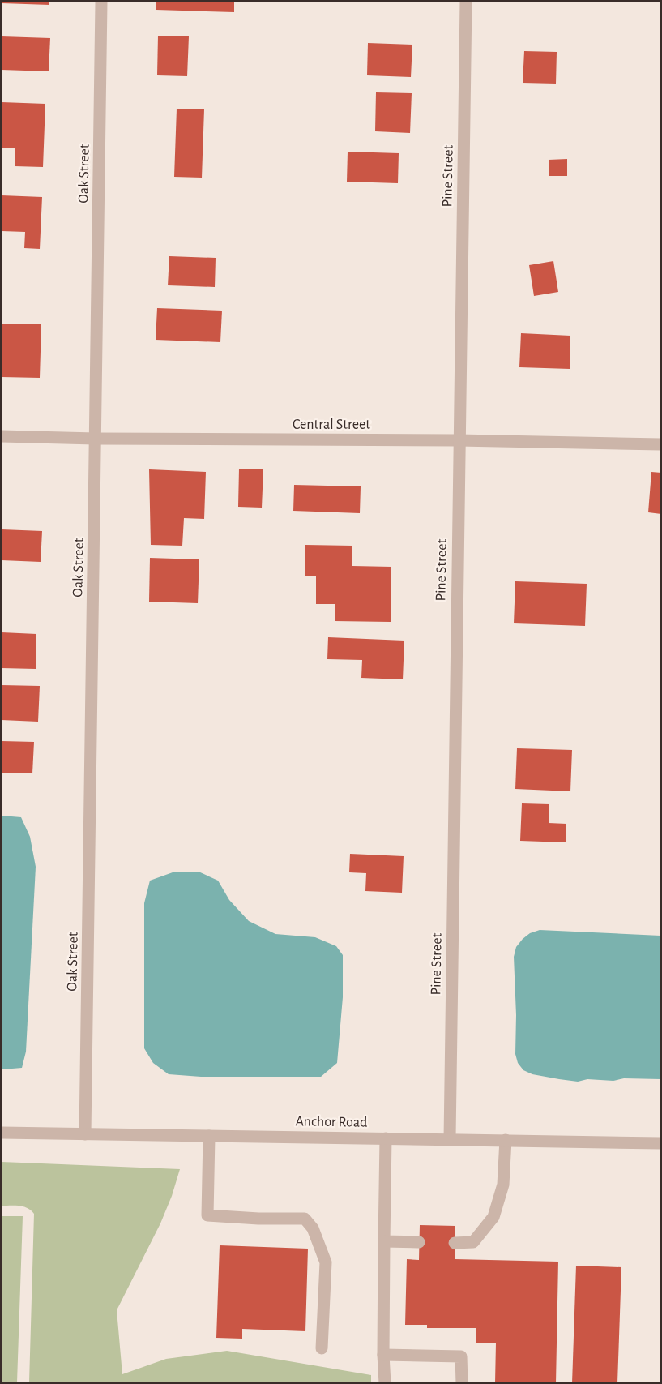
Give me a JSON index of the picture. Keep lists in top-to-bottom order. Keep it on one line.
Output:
{"streets":{"street":["Oak Street","Pine Street","Central Street","Anchor Road"]},"crossings":[["Oak Street","Central Street"],["Oak Street","Anchor Road"],["Pine Street","Central Street"],["Pine Street","Anchor Road"]]}
